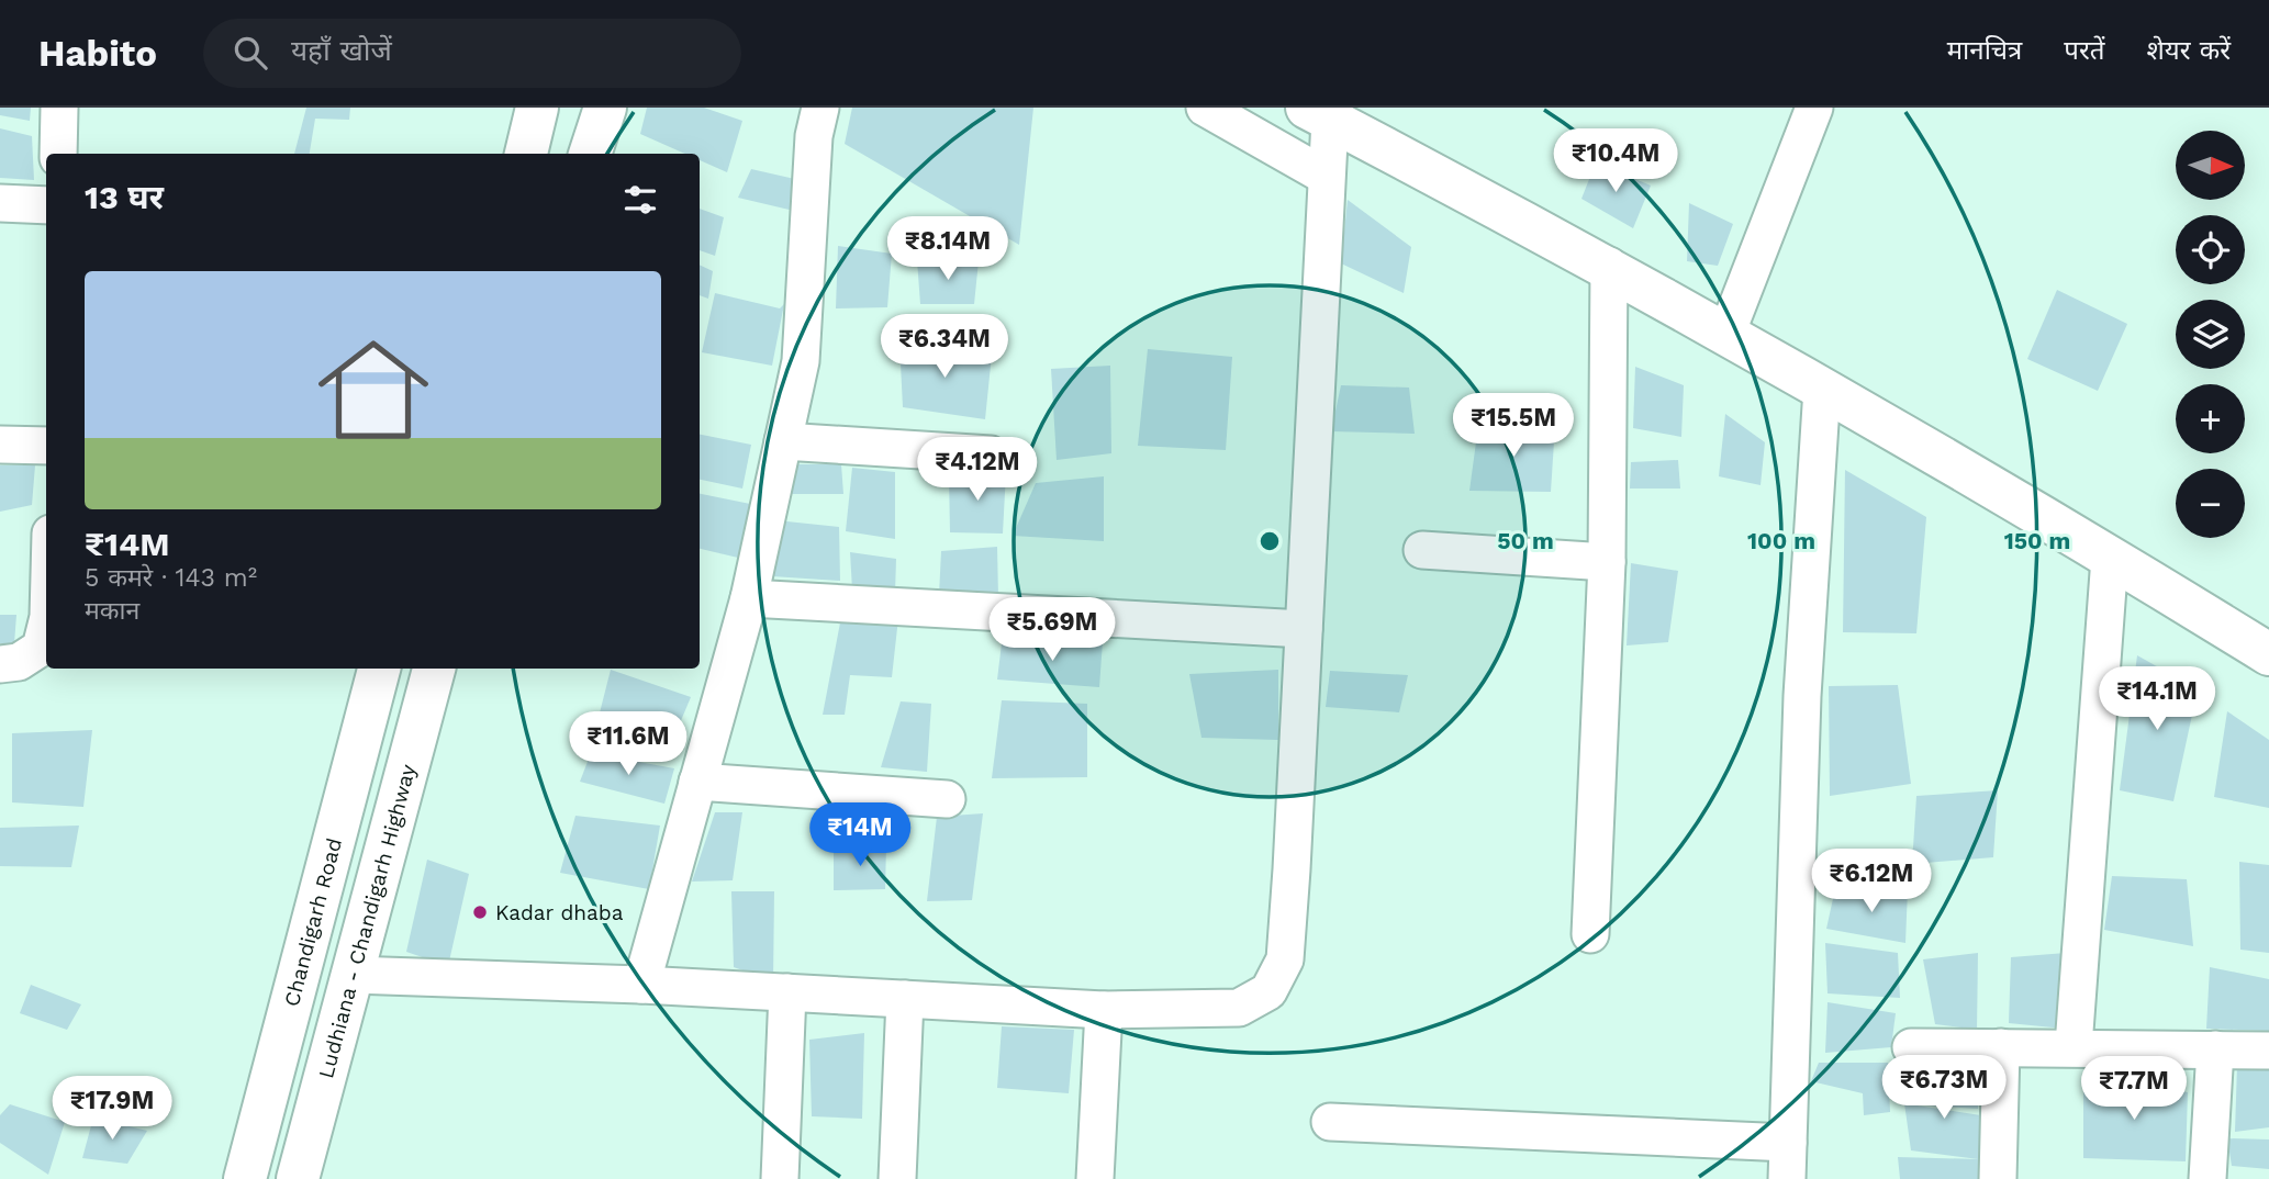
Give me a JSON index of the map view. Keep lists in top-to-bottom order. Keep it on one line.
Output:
{"streets":{"main road":["Chandigarh Road","Ludhiana - Chandigarh Highway"]},"places":["Kadar dhaba"],"north":"right","page":{"header":"Habito","search":"यहाँ खोजें","nav":["मानचित्र","परतें","शेयर करें"],"price":["₹10.4M","₹8.14M","₹6.34M","₹15.5M","₹4.12M","₹5.69M","₹14.1M","₹11.6M","₹14M","₹6.12M","₹6.73M","₹7.7M","₹17.9M"],"map_buttons":["+","−"],"heading":"13 घर","list":[{"name":"₹14M","note":"5 कमरे · 143 m² · मकान"}]},"rings":["50 m","100 m","150 m"]}
